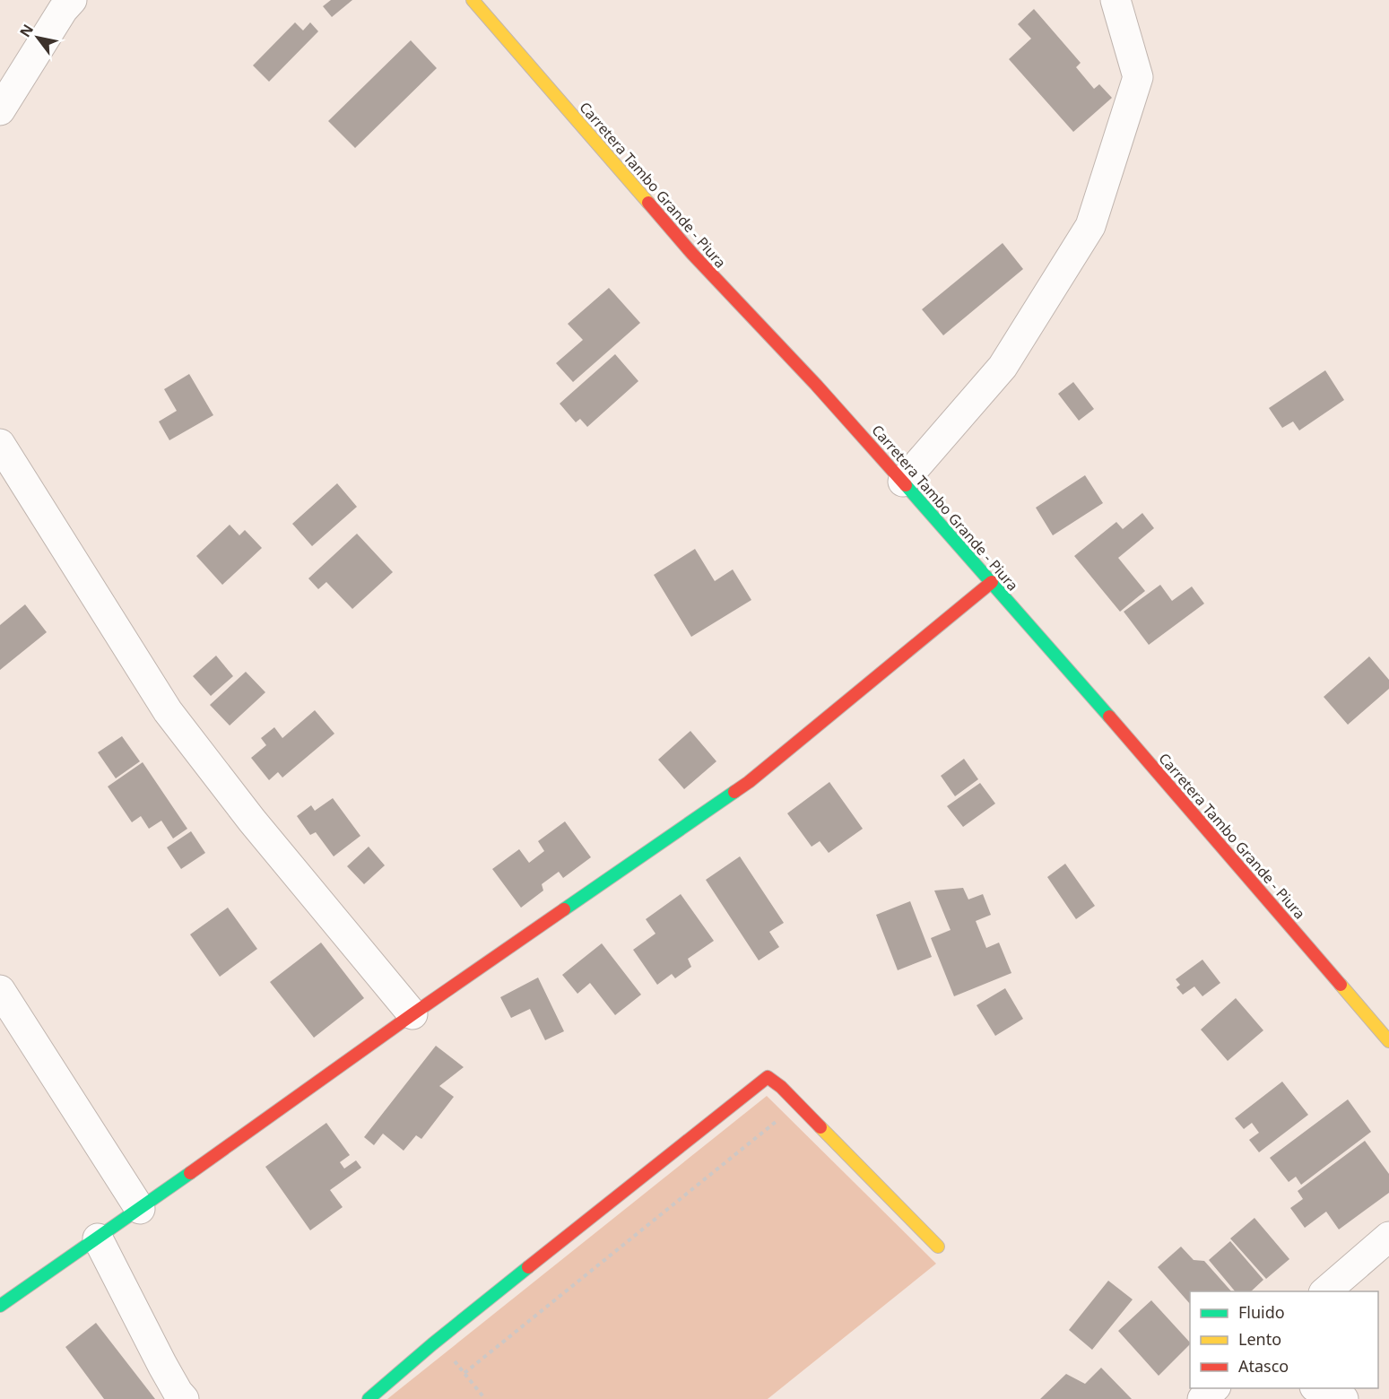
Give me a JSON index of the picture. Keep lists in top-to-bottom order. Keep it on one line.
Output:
{"streets":{"street":["Carretera Tambo Grande - Piura"]},"legend":["Fluido","Lento","Atasco"],"north":"top left"}
